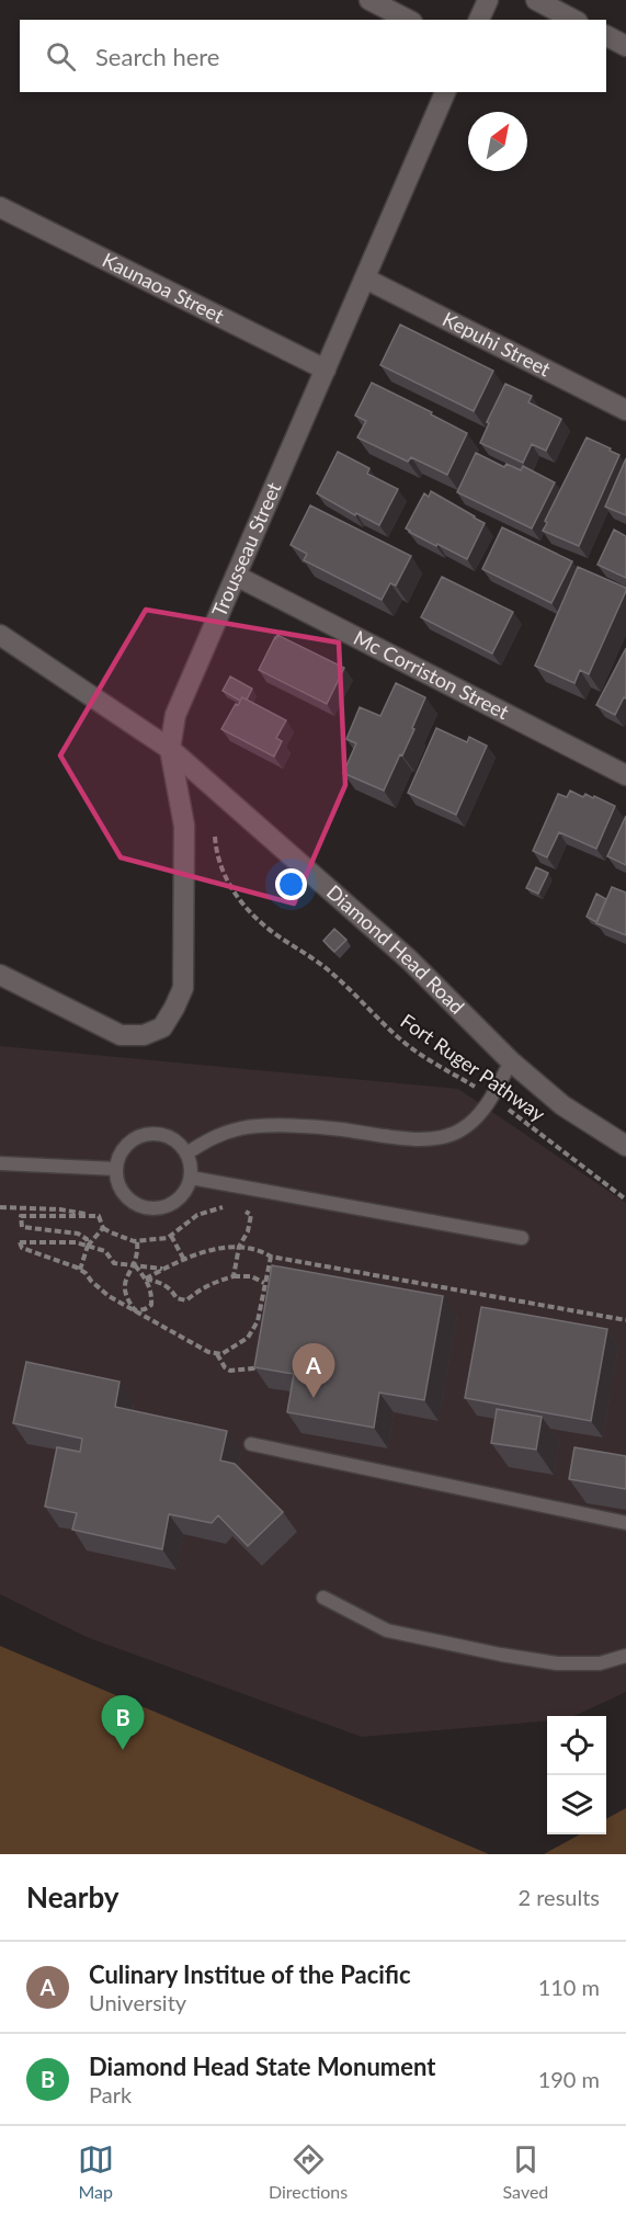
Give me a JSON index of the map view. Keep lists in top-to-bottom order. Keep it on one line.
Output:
{"streets":{"street":["Kaunaoa Street","Kepuhi Street","Trousseau Street","Mc Corriston Street","Diamond Head Road"],"path":["Fort Ruger Pathway"]},"crossings":[["Kaunaoa Street","Trousseau Street"],["Kepuhi Street","Trousseau Street"],["Trousseau Street","Mc Corriston Street"],["Trousseau Street","Diamond Head Road"]],"north":"top right","page":{"search":"Search here","pins":["A","B"],"heading":["Nearby","2 results"],"list":[{"mark":"A","name":"Culinary Institue of the Pacific","note":"University","value":"110 m"},{"mark":"B","name":"Diamond Head State Monument","note":"Park","value":"190 m"}],"nav":["Map","Directions","Saved"]}}
